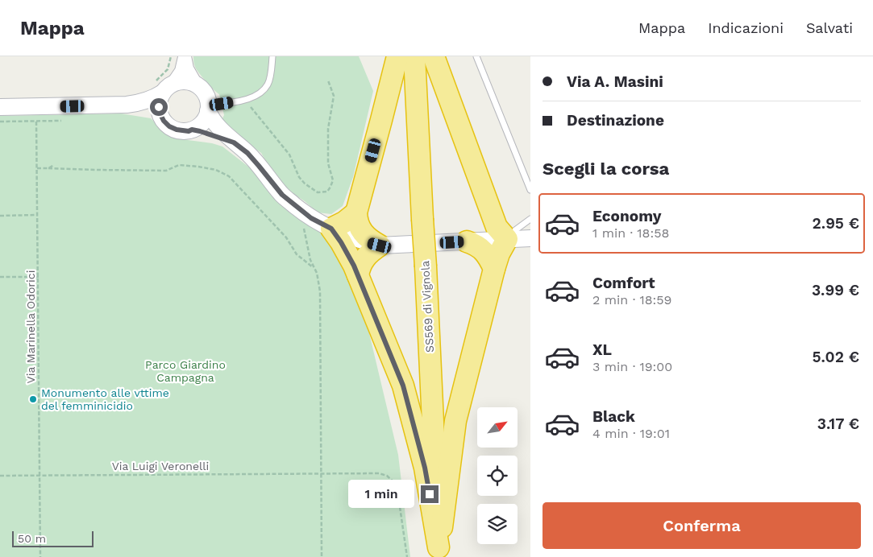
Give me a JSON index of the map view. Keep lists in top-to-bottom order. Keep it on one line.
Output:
{"streets":{"highway":["SS569 di Vignola"],"path":["Via Marinella Odorici","Via Luigi Veronelli"]},"crossings":[["Via Marinella Odorici","Via Luigi Veronelli"]],"parks":["Parco Giardino Campagna"],"places":["Monumento alle vttime del femminicidio"],"scale_bar":"50 m","north":"top right","page":{"header":"Mappa","nav":["Mappa","Indicazioni","Salvati"],"banner":["Via A. Masini","Destinazione"],"heading":"Scegli la corsa","list":[{"name":"Economy","note":"1 min · 18:58","value":"2.95 €"},{"name":"Comfort","note":"2 min · 18:59","value":"3.99 €"},{"name":"XL","note":"3 min · 19:00","value":"5.02 €"},{"name":"Black","note":"4 min · 19:01","value":"3.17 €"}],"bubble":"1 min","buttons":"Conferma","scale":"50 m"}}
